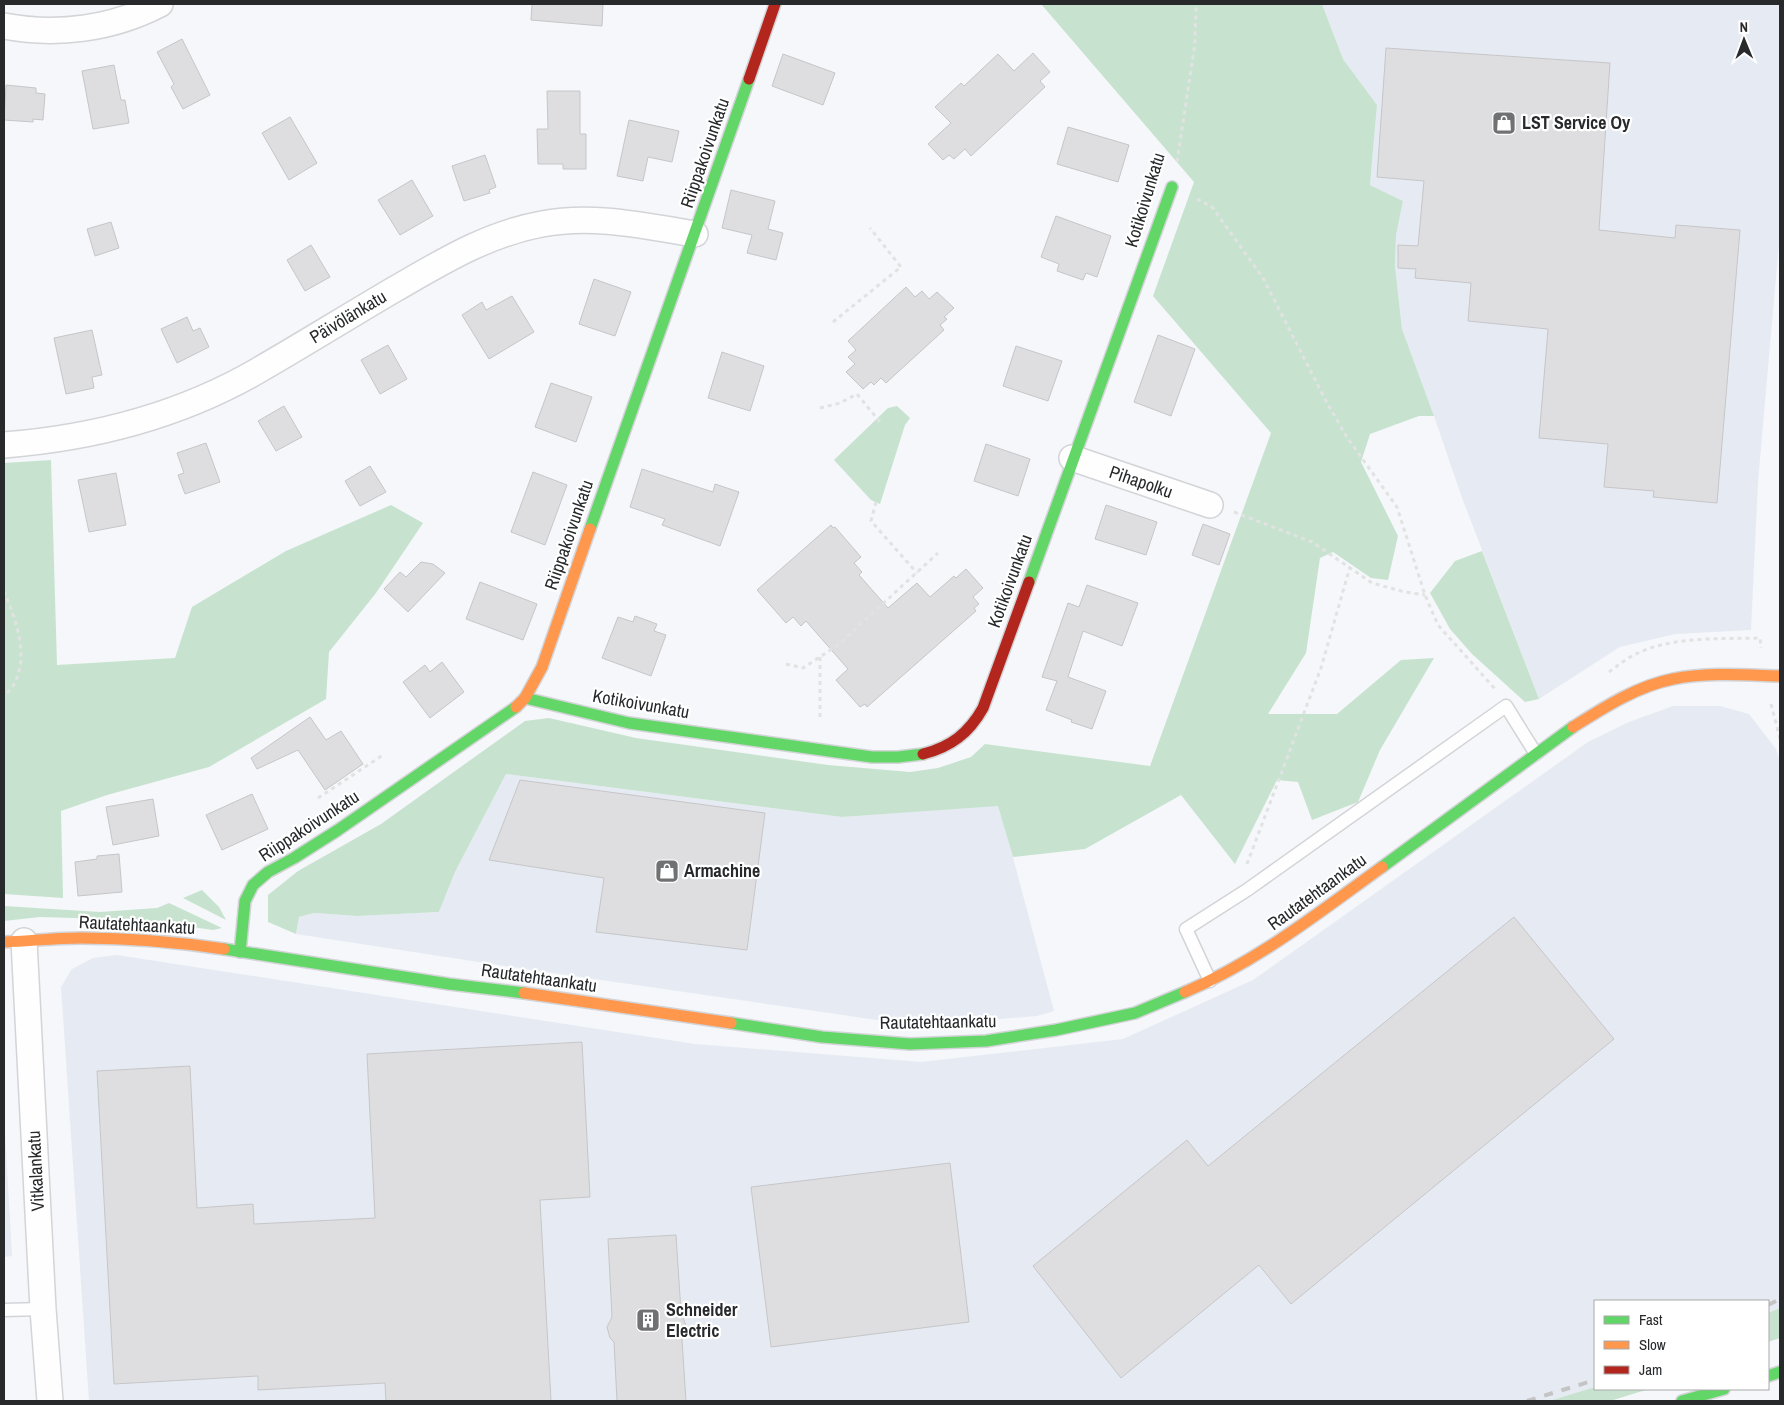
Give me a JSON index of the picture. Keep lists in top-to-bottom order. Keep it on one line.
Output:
{"streets":{"street":["Riippakoivunkatu","Kotikoivunkatu","Päivölänkatu","Pihapolku","Rautatehtaankatu","Vitkalankatu"]},"crossings":[["Riippakoivunkatu","Kotikoivunkatu"],["Riippakoivunkatu","Päivölänkatu"],["Riippakoivunkatu","Rautatehtaankatu"],["Kotikoivunkatu","Pihapolku"],["Rautatehtaankatu","Vitkalankatu"]],"places":{"shop":["LST Service Oy","Armachine"],"building":["Schneider Electric"]},"legend":["Fast","Slow","Jam"],"north":"top"}
